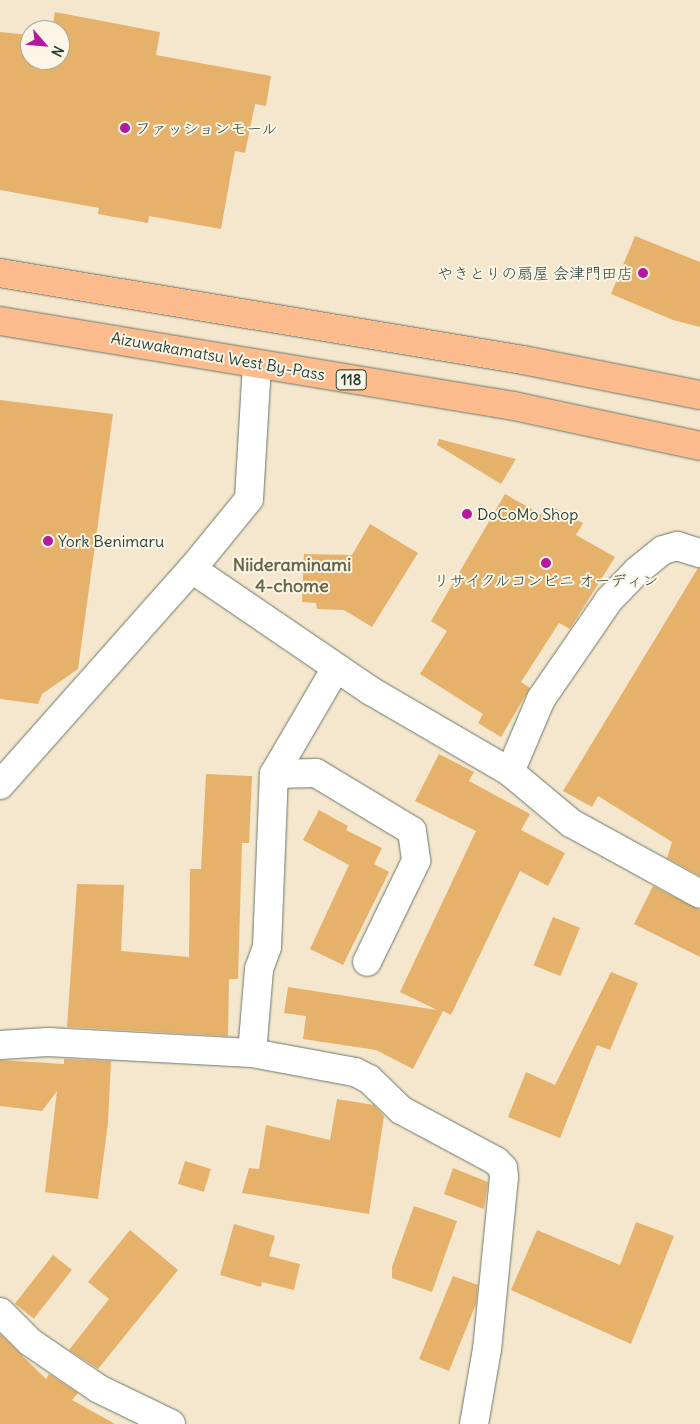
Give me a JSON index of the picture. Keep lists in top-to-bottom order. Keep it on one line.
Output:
{"streets":{"highway":["Aizuwakamatsu West By-Pass","118"]},"districts":["Niideraminami 4-chome"],"places":["ファッションモール","やきとりの扇屋 会津門田店","DoCoMo Shop","York Benimaru","リサイクルコンビニ オーディン"],"north":"bottom right"}
